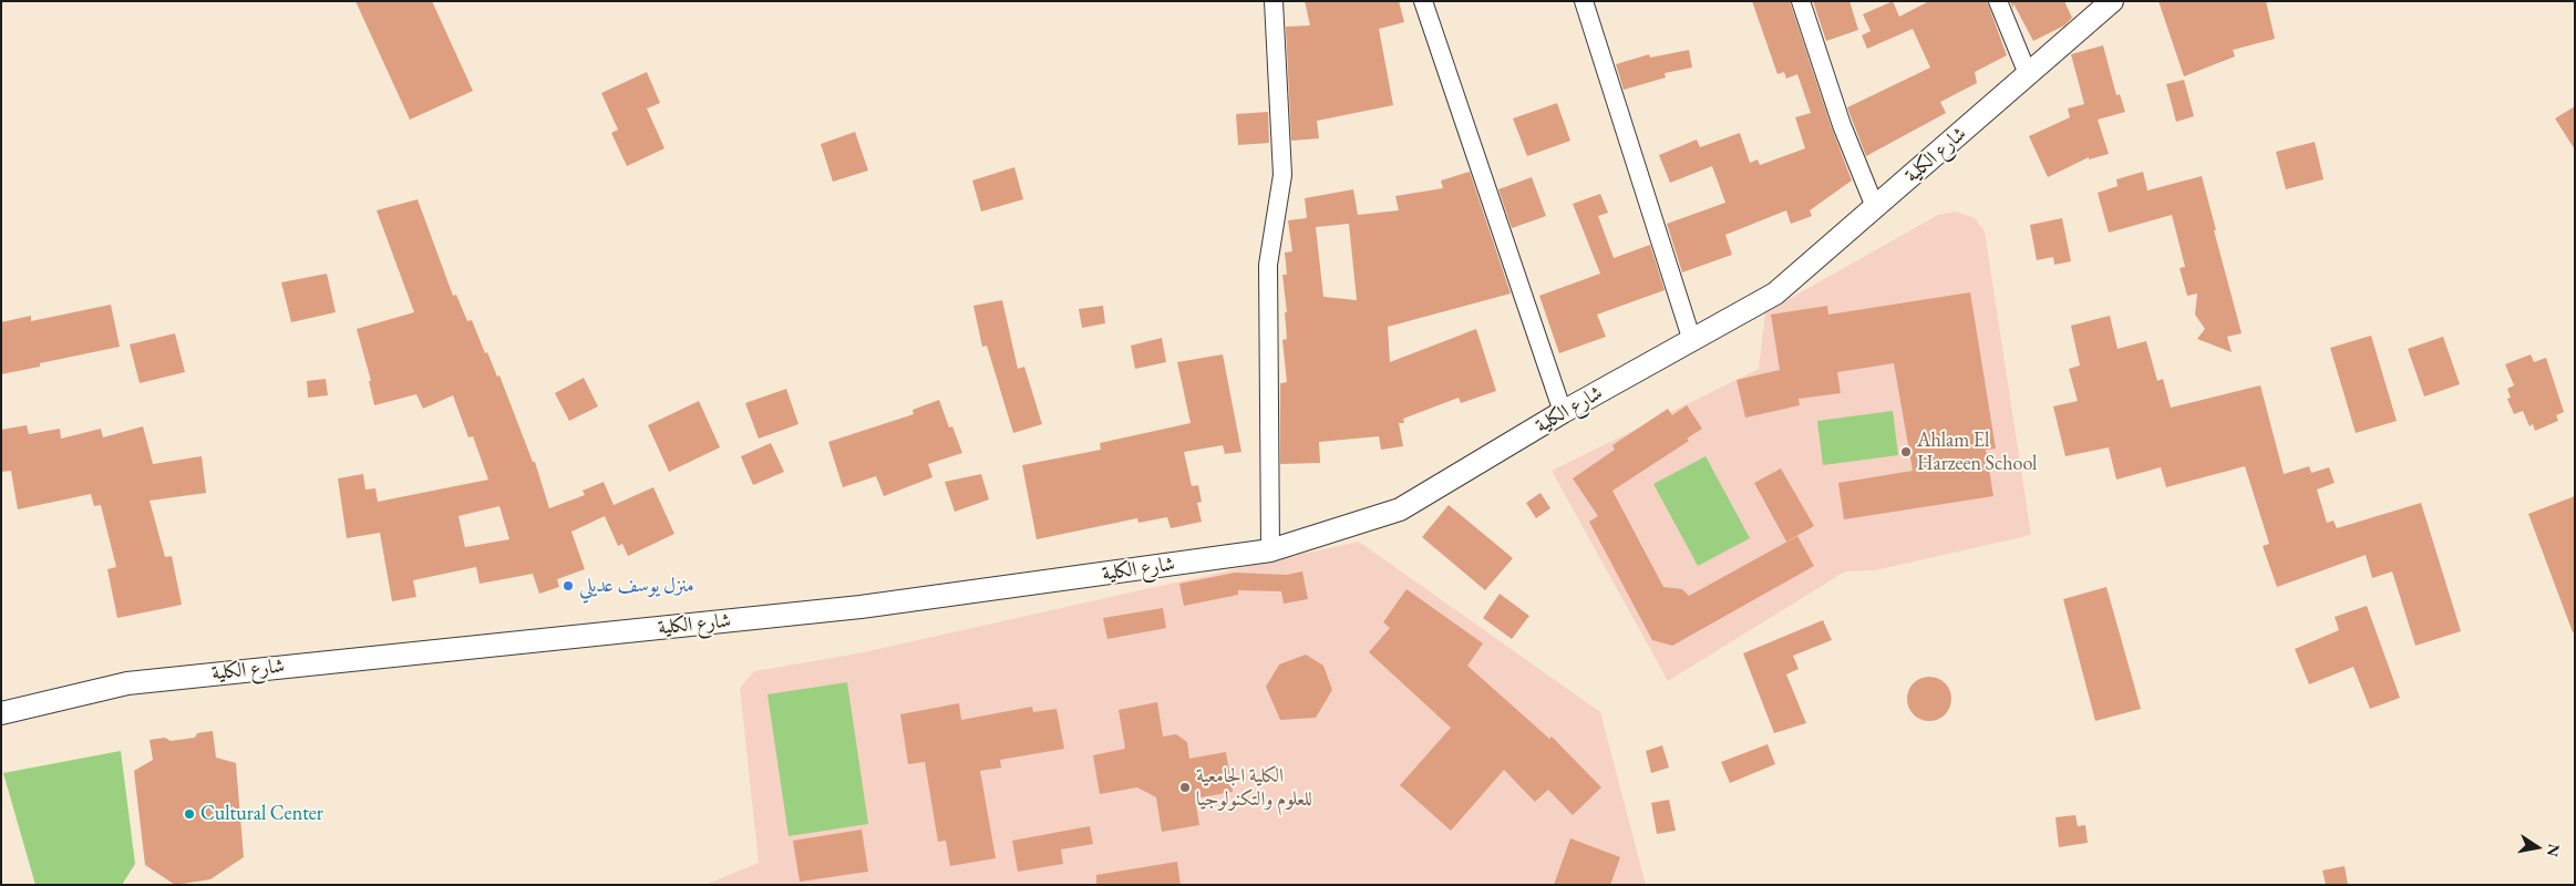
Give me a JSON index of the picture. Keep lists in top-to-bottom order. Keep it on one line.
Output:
{"streets":{"street":["شارع الكلية"]},"places":["Ahlam El Harzeen School","منزل يوسف عديلي","الكلية الجامعية للعلوم والتكنولوجيا","Cultural Center"],"north":"right"}
